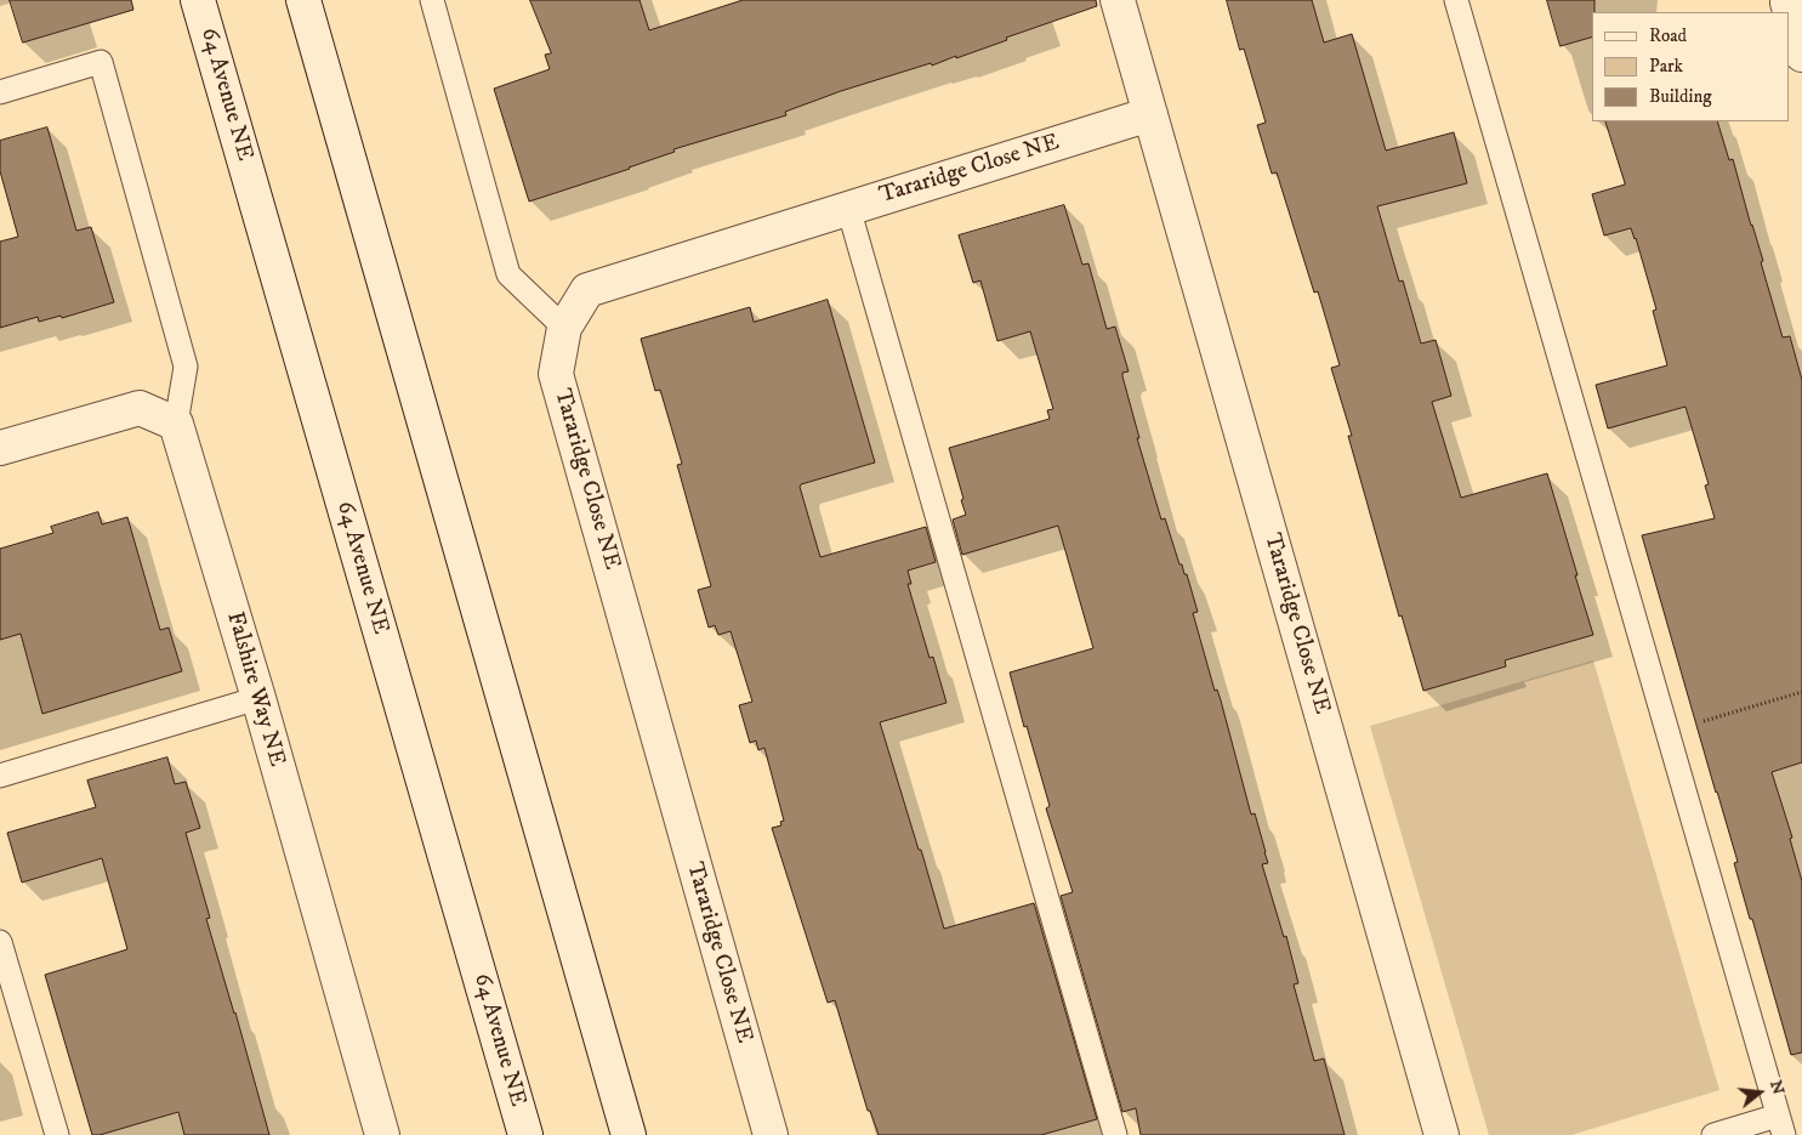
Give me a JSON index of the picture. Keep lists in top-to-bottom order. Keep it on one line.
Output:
{"streets":{"street":["64 Avenue NE","Tararidge Close NE","Falshire Way NE"]},"legend":["Road","Park","Building"],"north":"right"}
